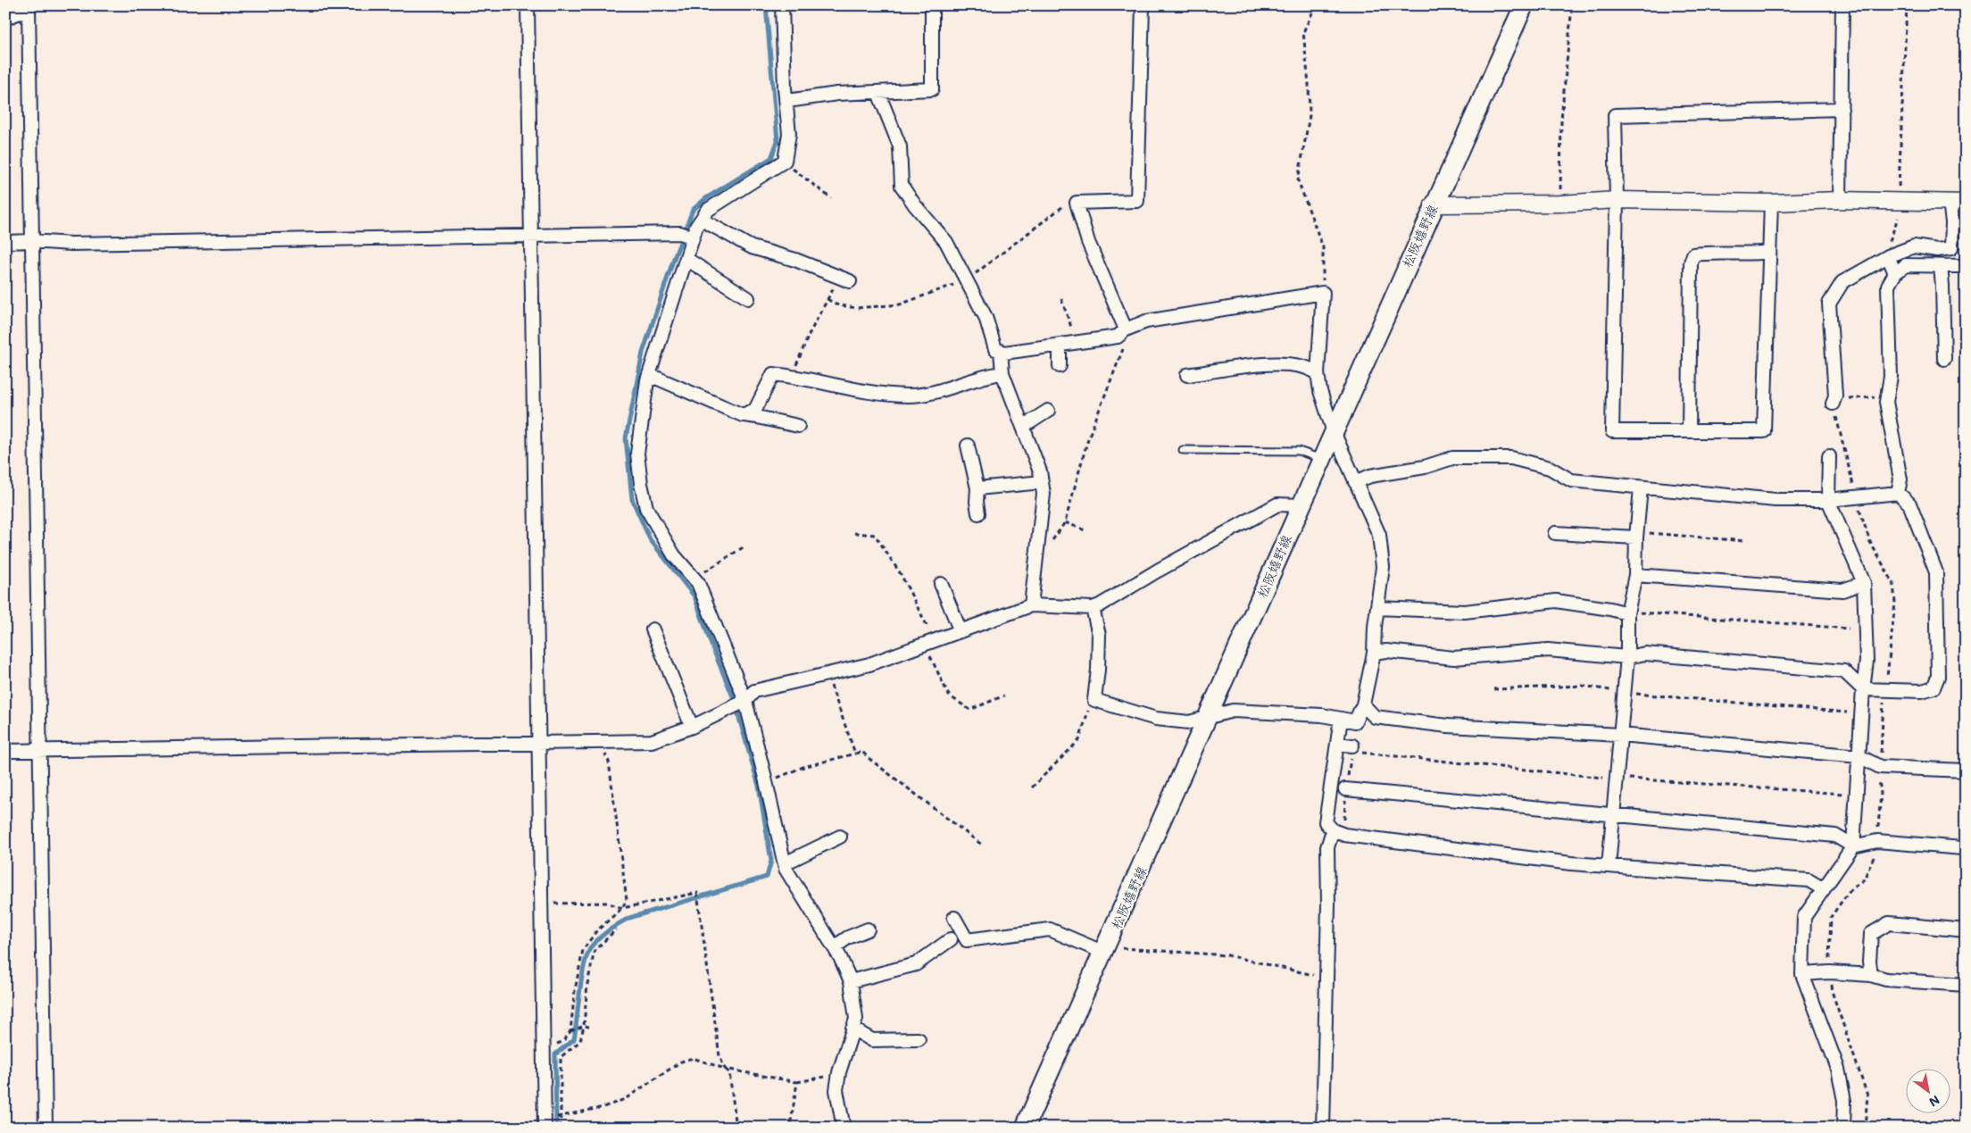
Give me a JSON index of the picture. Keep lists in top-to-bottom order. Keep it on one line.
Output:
{"streets":{"main road":["松阪嬉野線"]},"north":"bottom right"}
